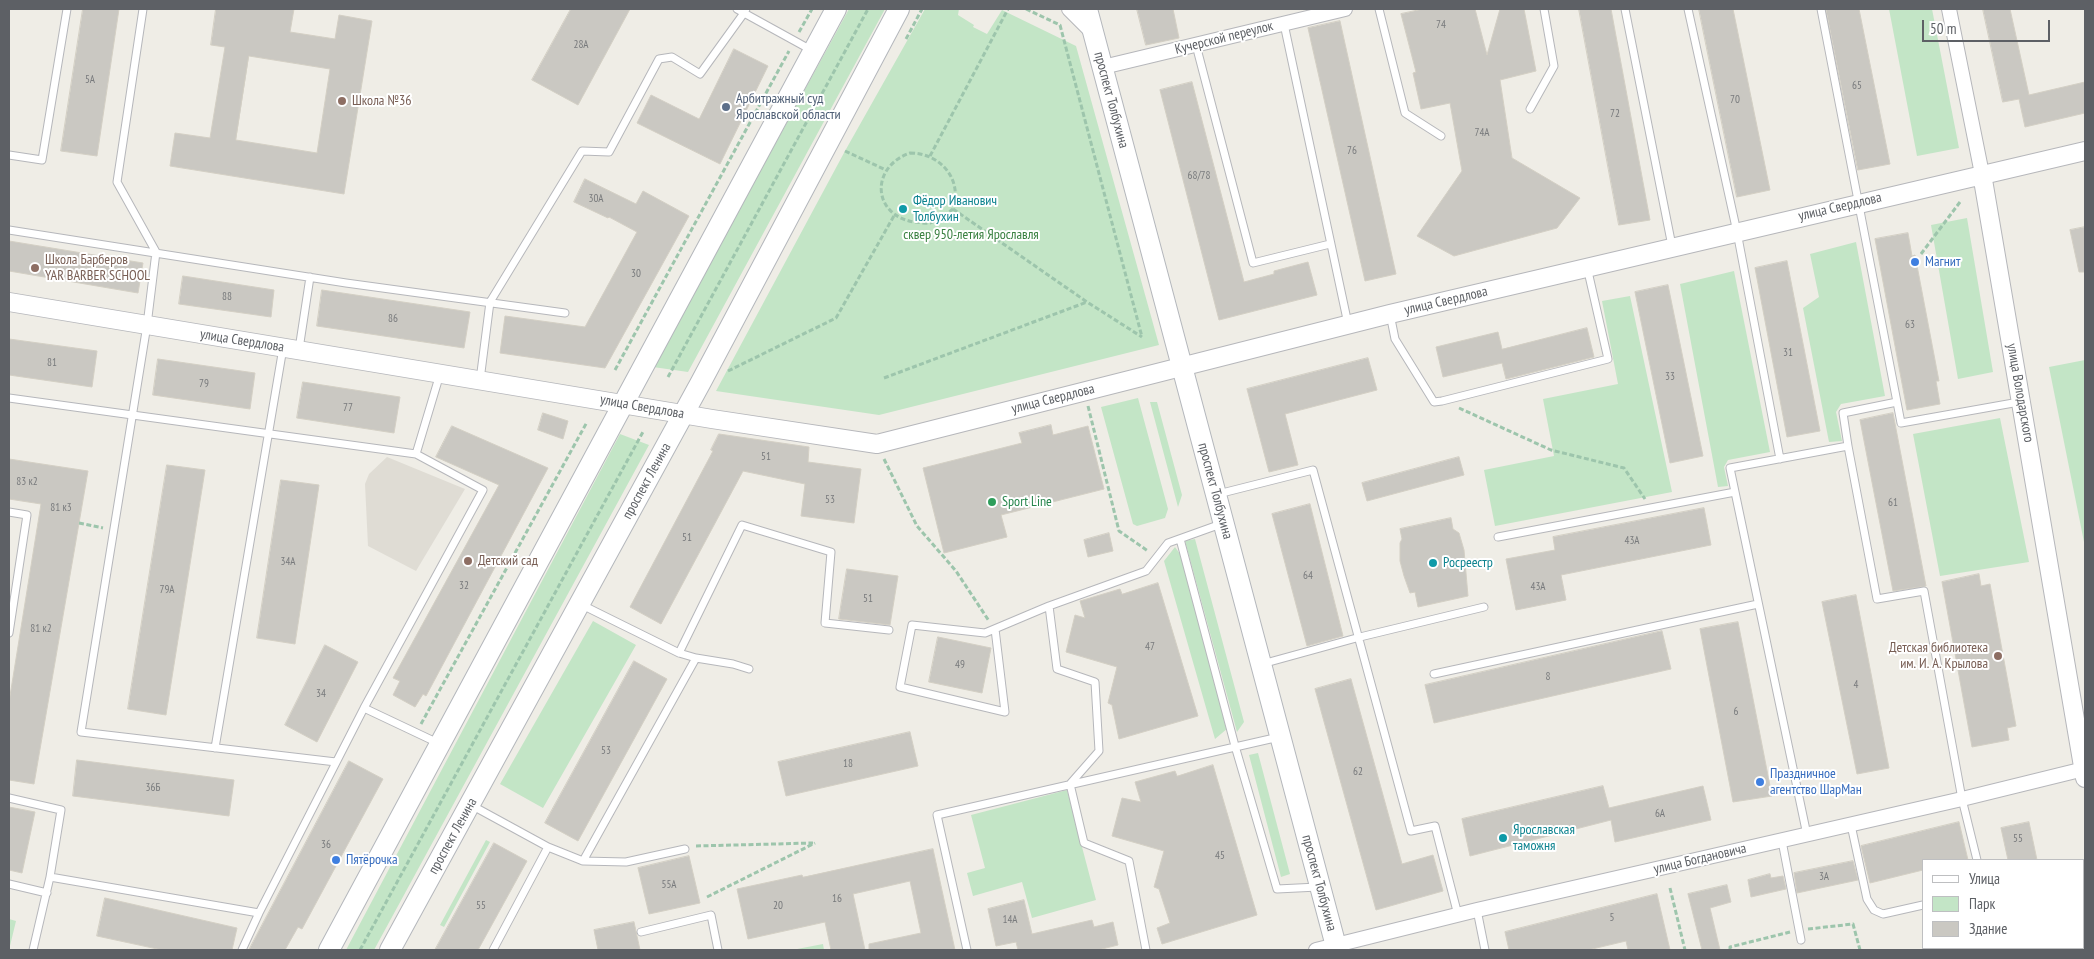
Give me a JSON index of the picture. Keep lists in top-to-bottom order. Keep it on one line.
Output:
{"streets":{"main road":["проспект Толбухина","проспект Ленина"],"street":["Кучерской переулок","улица Свердлова","улица Володарского","улица Богдановича"]},"crossings":[["Кучерской переулок","проспект Толбухина"],["проспект Толбухина","улица Свердлова"],["проспект Толбухина","улица Богдановича"],["улица Свердлова","улица Володарского"],["улица Свердлова","проспект Ленина"],["улица Володарского","улица Богдановича"]],"parks":["сквер 950-летия Ярославля"],"places":["Школа №36","Арбитражный суд Ярославской области","Фёдор Иванович Толбухин","Магнит","Школа Барберов YAR BARBER SCHOOL","Sport Line","Детский сад","Росреестр","Детская библиотека им. И. А. Крылова","Праздничное агентство ШарМан","Ярославская таможня","Пятёрочка"],"house_numbers":["74","28А","5А","65","70","72","74А","76","68/78","30А","30","88","86","63","31","81","33","79","77","51","83 к2","53","61","81 к3","51","43А","34А","64","32","43А","79А","51","81 к2","47","49","8","4","34","6","53","18","62","36Б","6А","55","36","45","3А","55А","16","55","20","5","14А"],"legend":["Улица","Парк","Здание"],"scale_bar":"50 m"}
